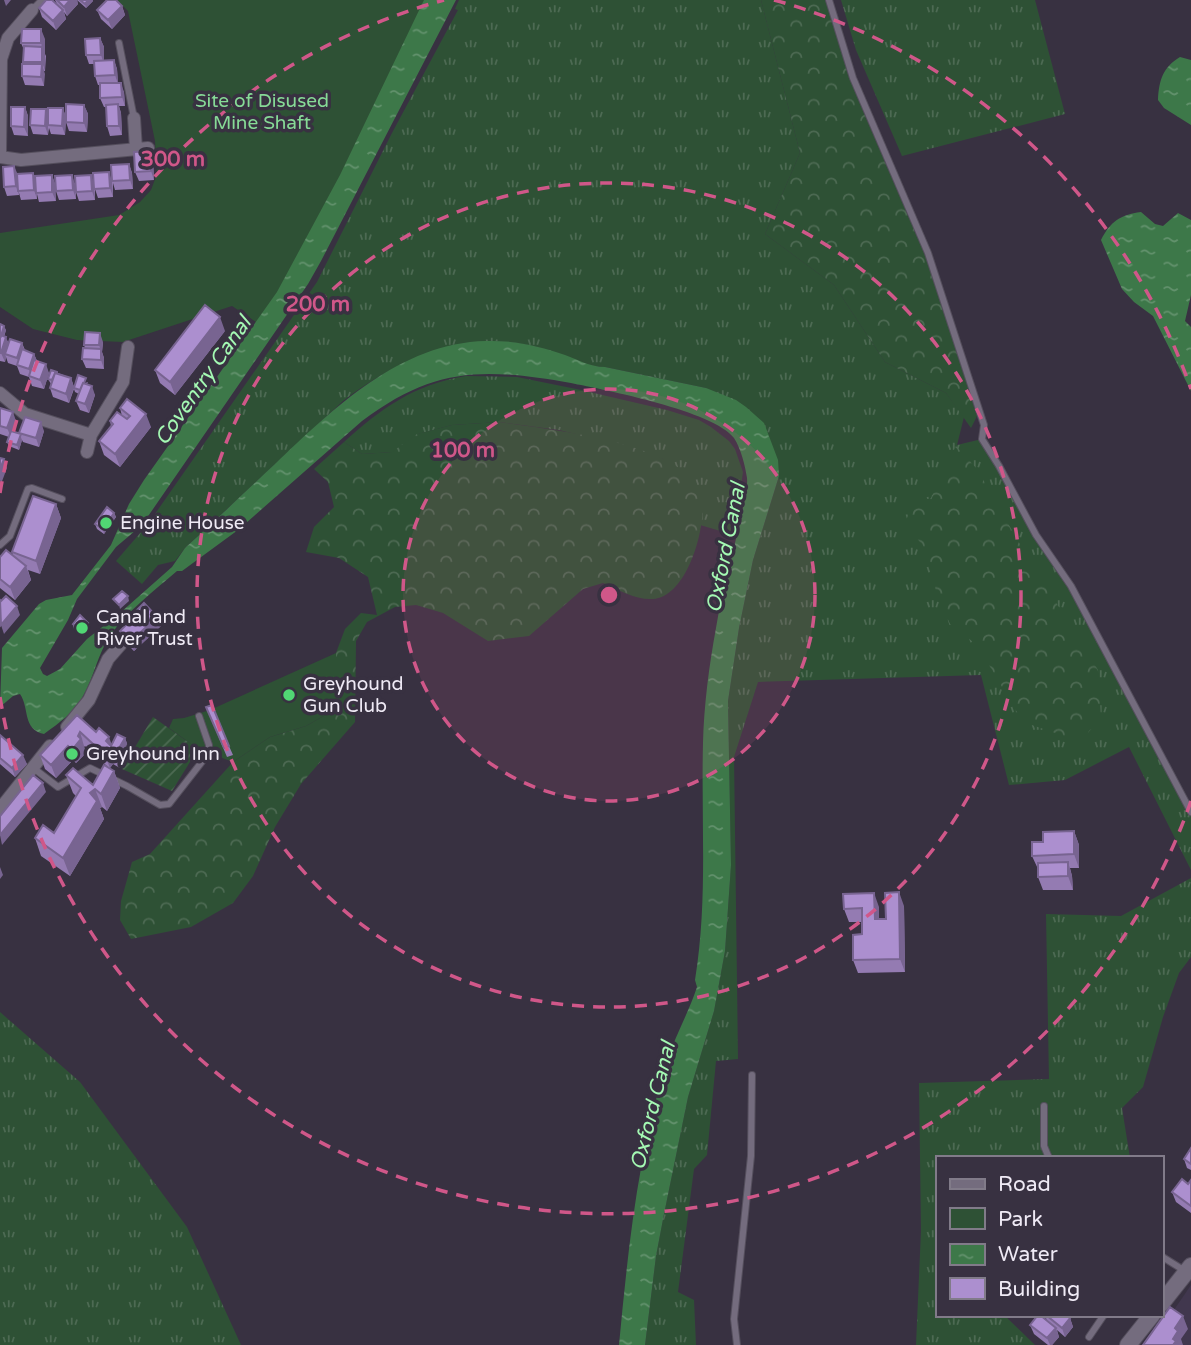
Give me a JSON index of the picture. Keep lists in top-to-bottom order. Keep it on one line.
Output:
{"water":["Coventry Canal","Oxford Canal"],"parks":["Site of Disused Mine Shaft"],"places":["Engine House","Canal and River Trust","Greyhound Gun Club","Greyhound Inn"],"legend":["Road","Park","Water","Building"],"rings":["300 m","200 m","100 m"]}
